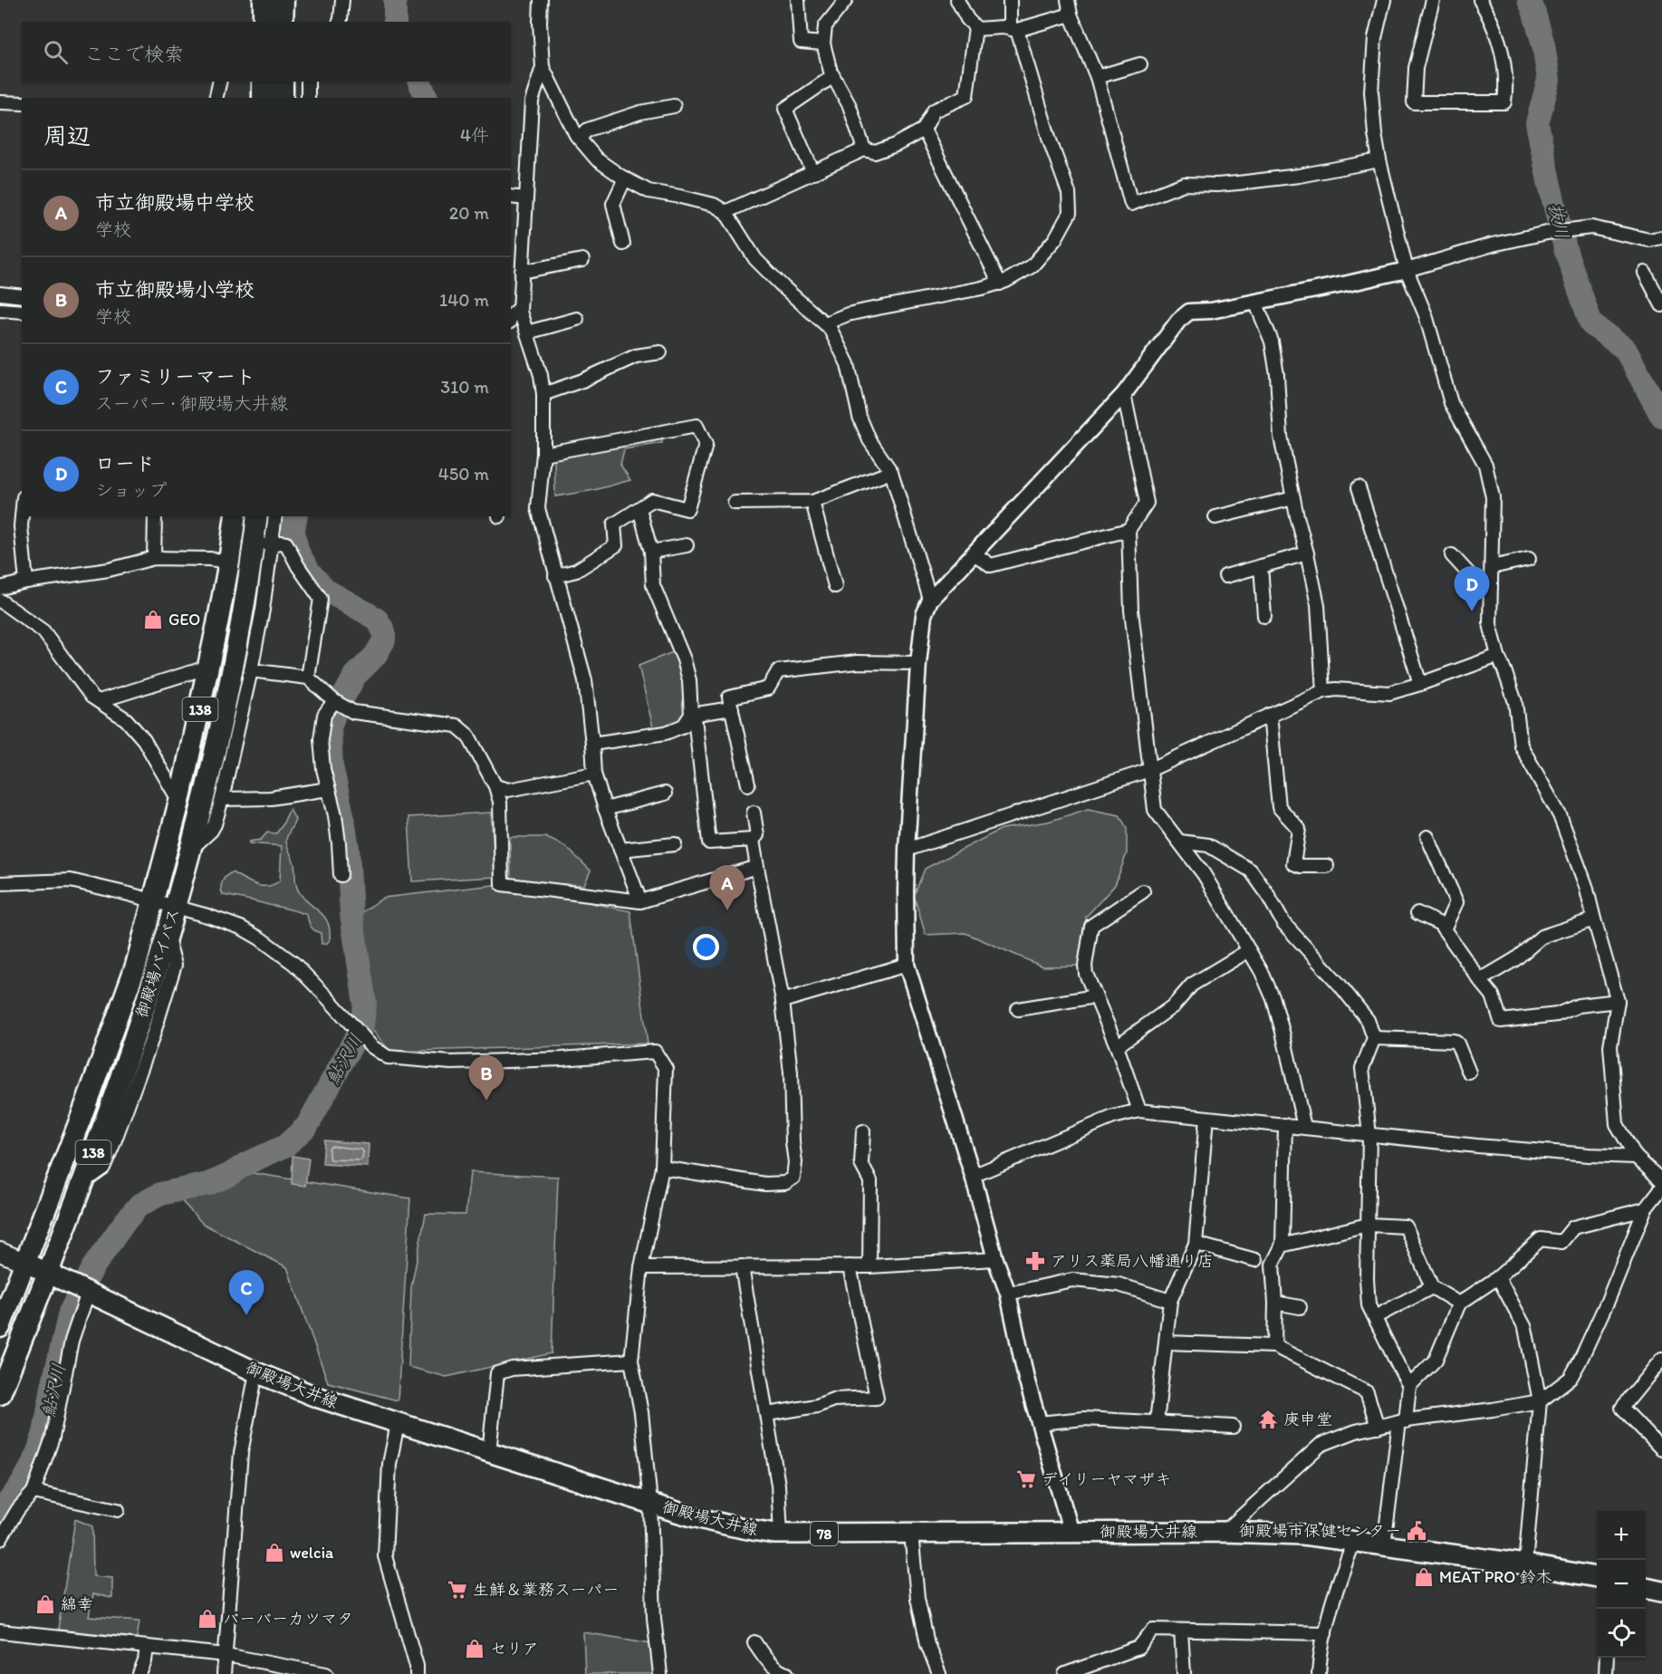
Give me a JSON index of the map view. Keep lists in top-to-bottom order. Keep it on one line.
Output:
{"streets":{"highway":["138","御殿場バイパス"],"main road":["御殿場大井線","78"]},"crossings":[["御殿場バイパス","御殿場大井線"]],"water":["抜川","鮎沢川"],"places":{"shop":["GEO","welcia","MEAT PRO 鈴木","綿幸","バーバーカツマタ","セリア"],"pharmacy":["アリス薬局八幡通り店"],"temple":["庚申堂"],"supermarket":["デイリーヤマザキ","生鮮＆業務スーパー"],"public building":["御殿場市保健センター"]},"page":{"search":"ここで検索","heading":["周辺","4件"],"list":[{"mark":"A","name":"市立御殿場中学校","note":"学校","value":"20 m"},{"mark":"B","name":"市立御殿場小学校","note":"学校","value":"140 m"},{"mark":"C","name":"ファミリーマート","note":"スーパー · 御殿場大井線","value":"310 m"},{"mark":"D","name":"ロード","note":"ショップ","value":"450 m"}],"pins":["D","A","B","C"],"map_buttons":["+","−"]}}
